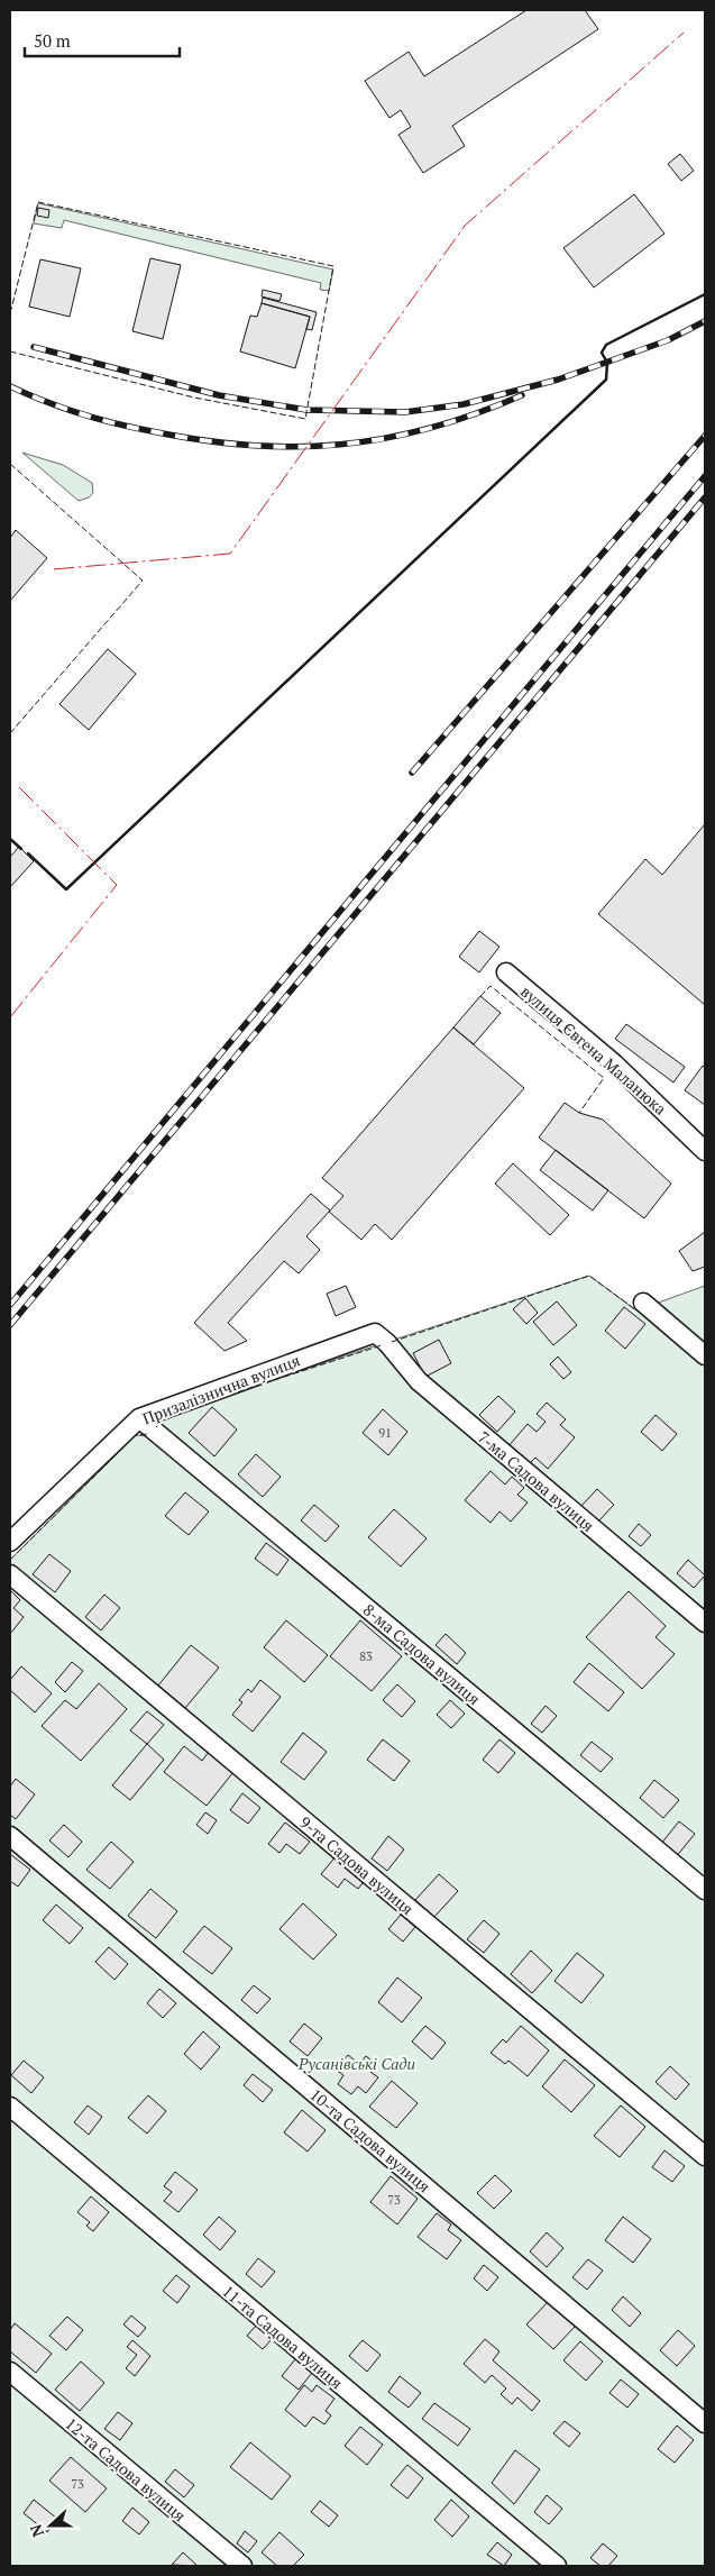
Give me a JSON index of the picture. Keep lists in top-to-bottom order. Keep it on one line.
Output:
{"streets":{"street":["вулиця Євгена Маланюка","Призалізнична вулиця","7-ма Садова вулиця","8-ма Садова вулиця","9-та Садова вулиця","10-та Садова вулиця","11-та Садова вулиця","12-та Садова вулиця"]},"crossings":[["Призалізнична вулиця","7-ма Садова вулиця"],["Призалізнична вулиця","8-ма Садова вулиця"]],"parks":["Русанівські Сади"],"house_numbers":["91","83","73","73"],"scale_bar":"50 m","north":"left"}
